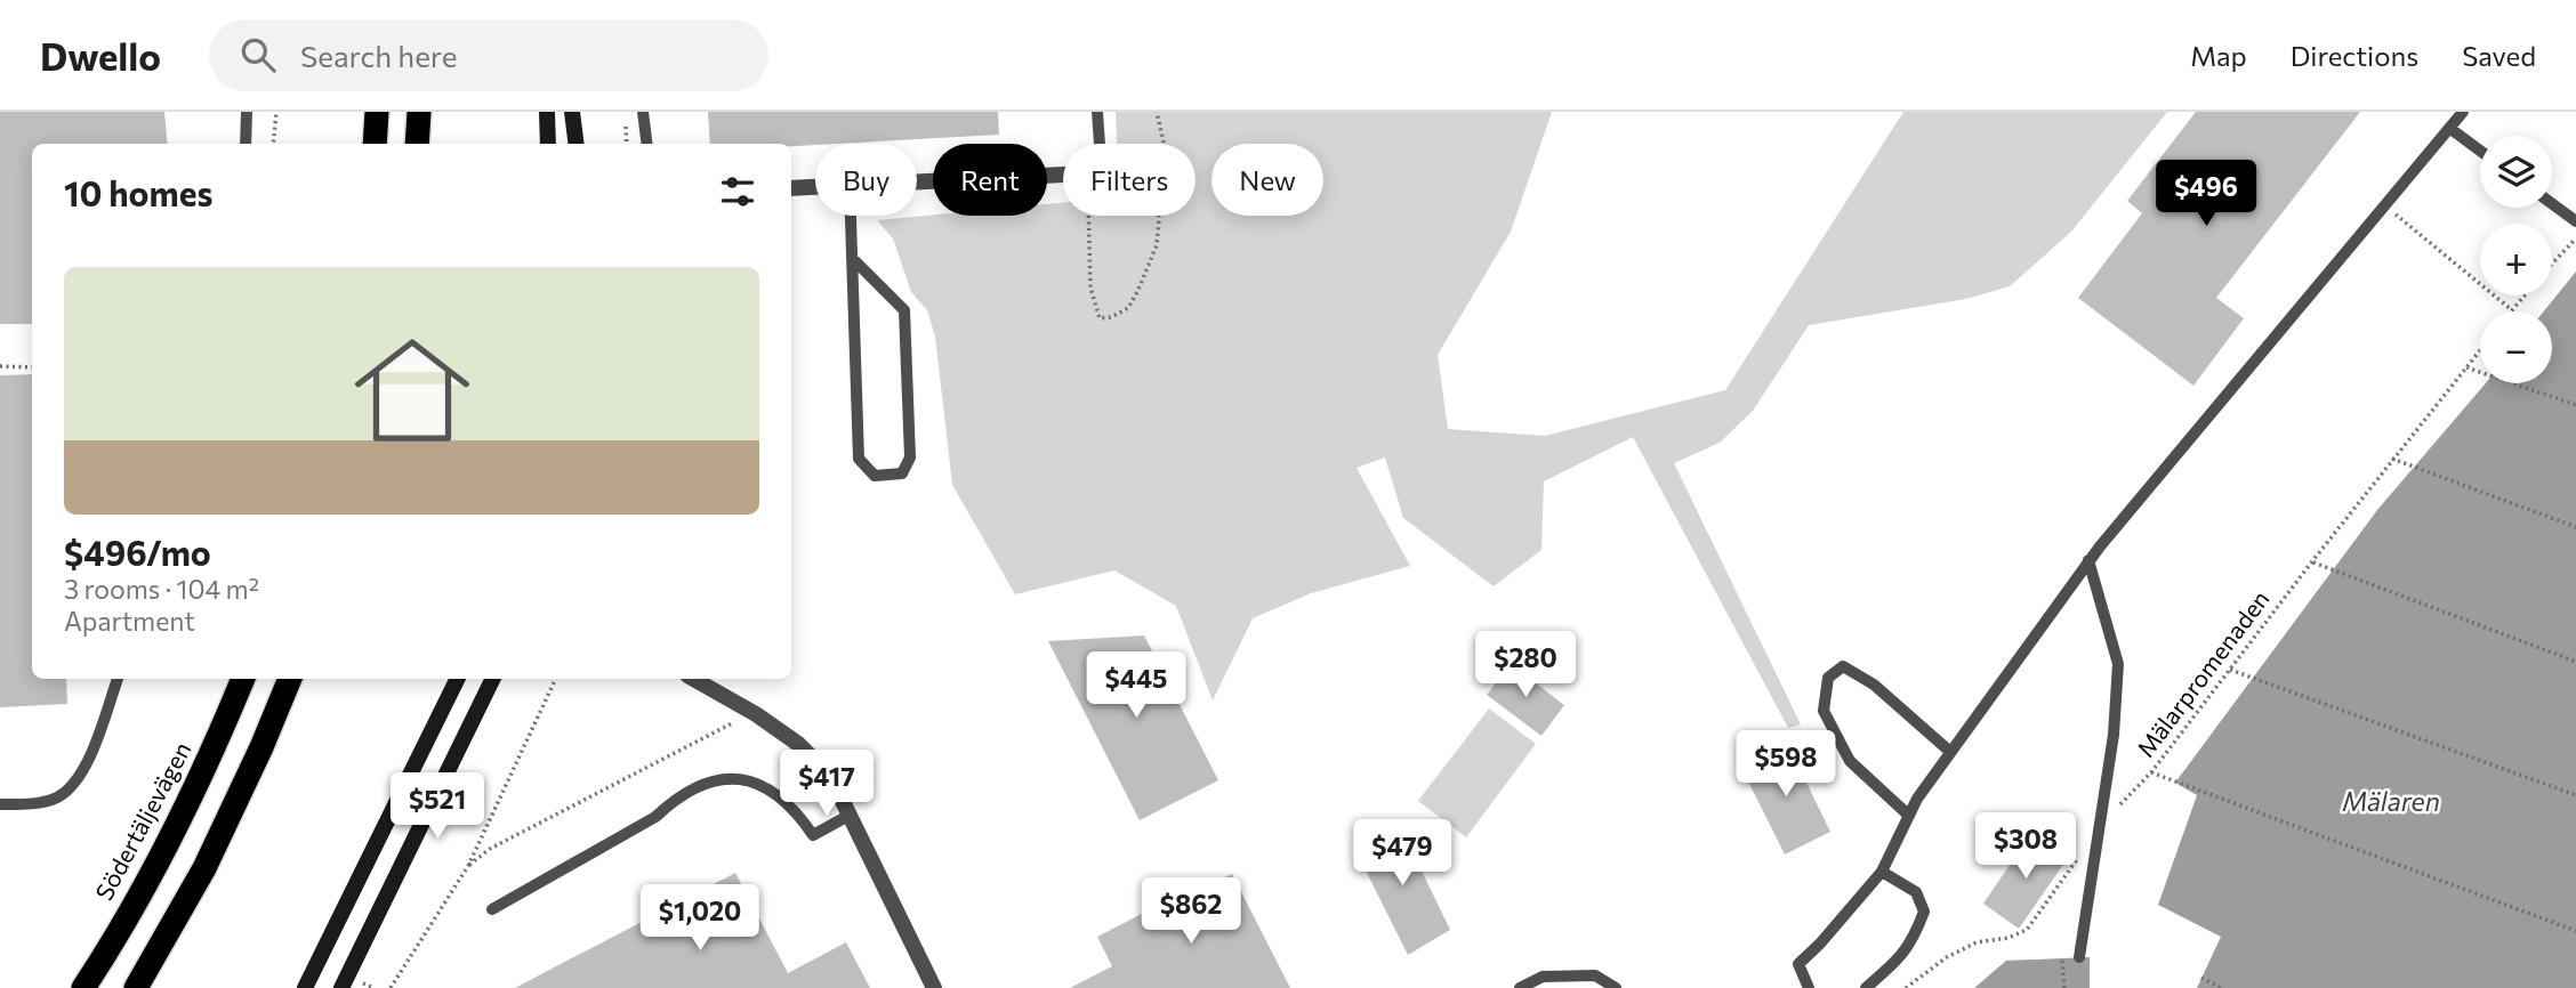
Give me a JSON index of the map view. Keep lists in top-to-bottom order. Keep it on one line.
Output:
{"streets":{"highway":["Södertäljevägen"],"path":["Mälarpromenaden"]},"water":["Mälaren"],"page":{"header":"Dwello","search":"Search here","nav":["Map","Directions","Saved"],"map_buttons":["+","−"],"chip":["Buy","Rent","Filters","New"],"heading":"10 homes","price":["$496","$280","$445","$598","$417","$521","$308","$479","$862","$1,020"],"list":[{"name":"$496/mo","note":"3 rooms · 104 m² · Apartment"}]}}
